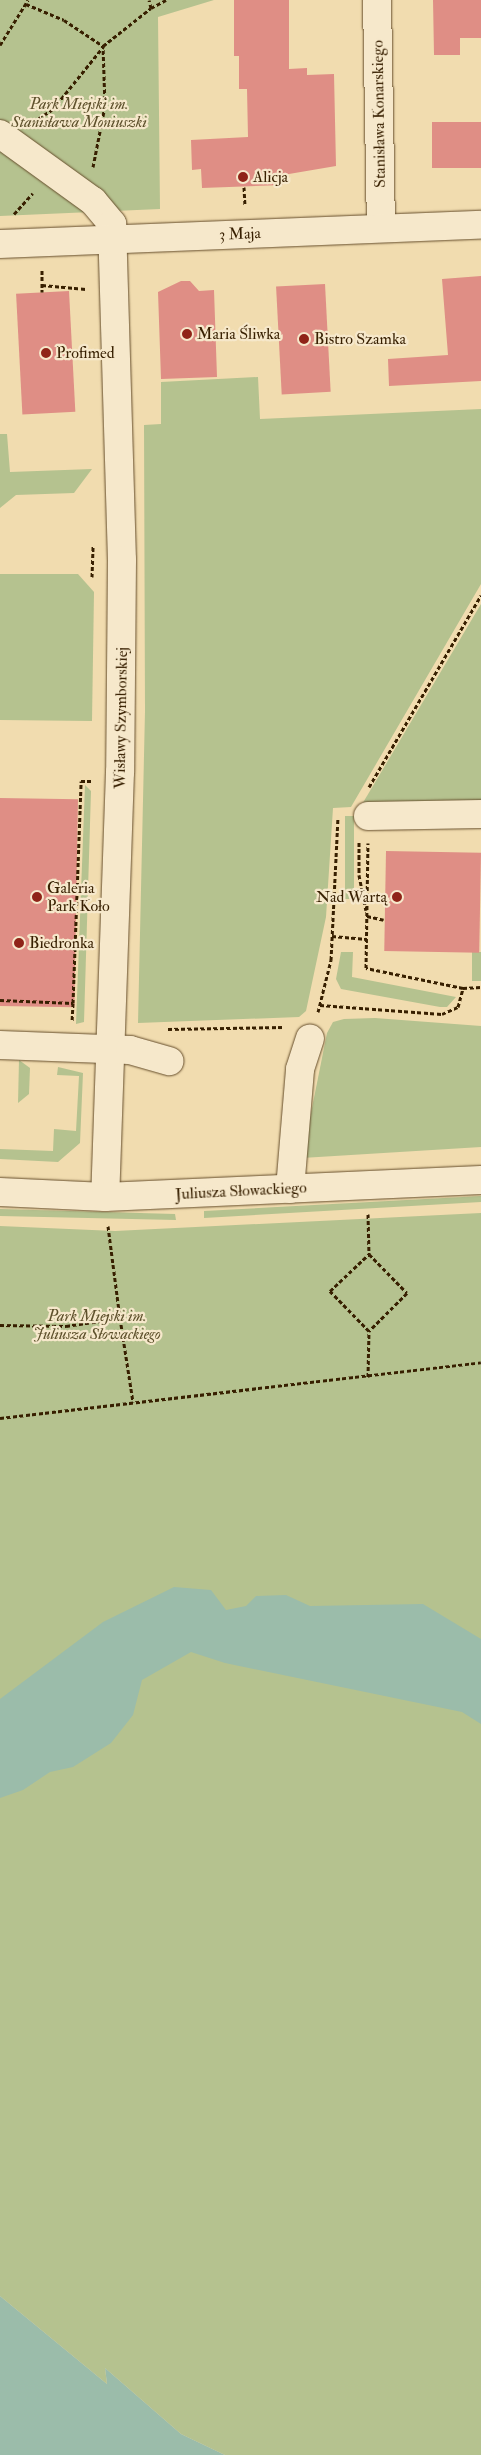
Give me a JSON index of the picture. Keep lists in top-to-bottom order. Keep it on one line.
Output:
{"streets":{"street":["Stanisława Konarskiego","3 Maja","Wisławy Szymborskiej","Juliusza Słowackiego"]},"crossings":[["Stanisława Konarskiego","3 Maja"],["3 Maja","Wisławy Szymborskiej"],["Wisławy Szymborskiej","Juliusza Słowackiego"]],"parks":["Park Miejski im. Stanisława Moniuszki","Park Miejski im. Juliusza Słowackiego"],"places":["Alicja","Maria Śliwka","Bistro Szamka","Profimed","Galeria Park Koło","Nad Wartą","Biedronka"]}
